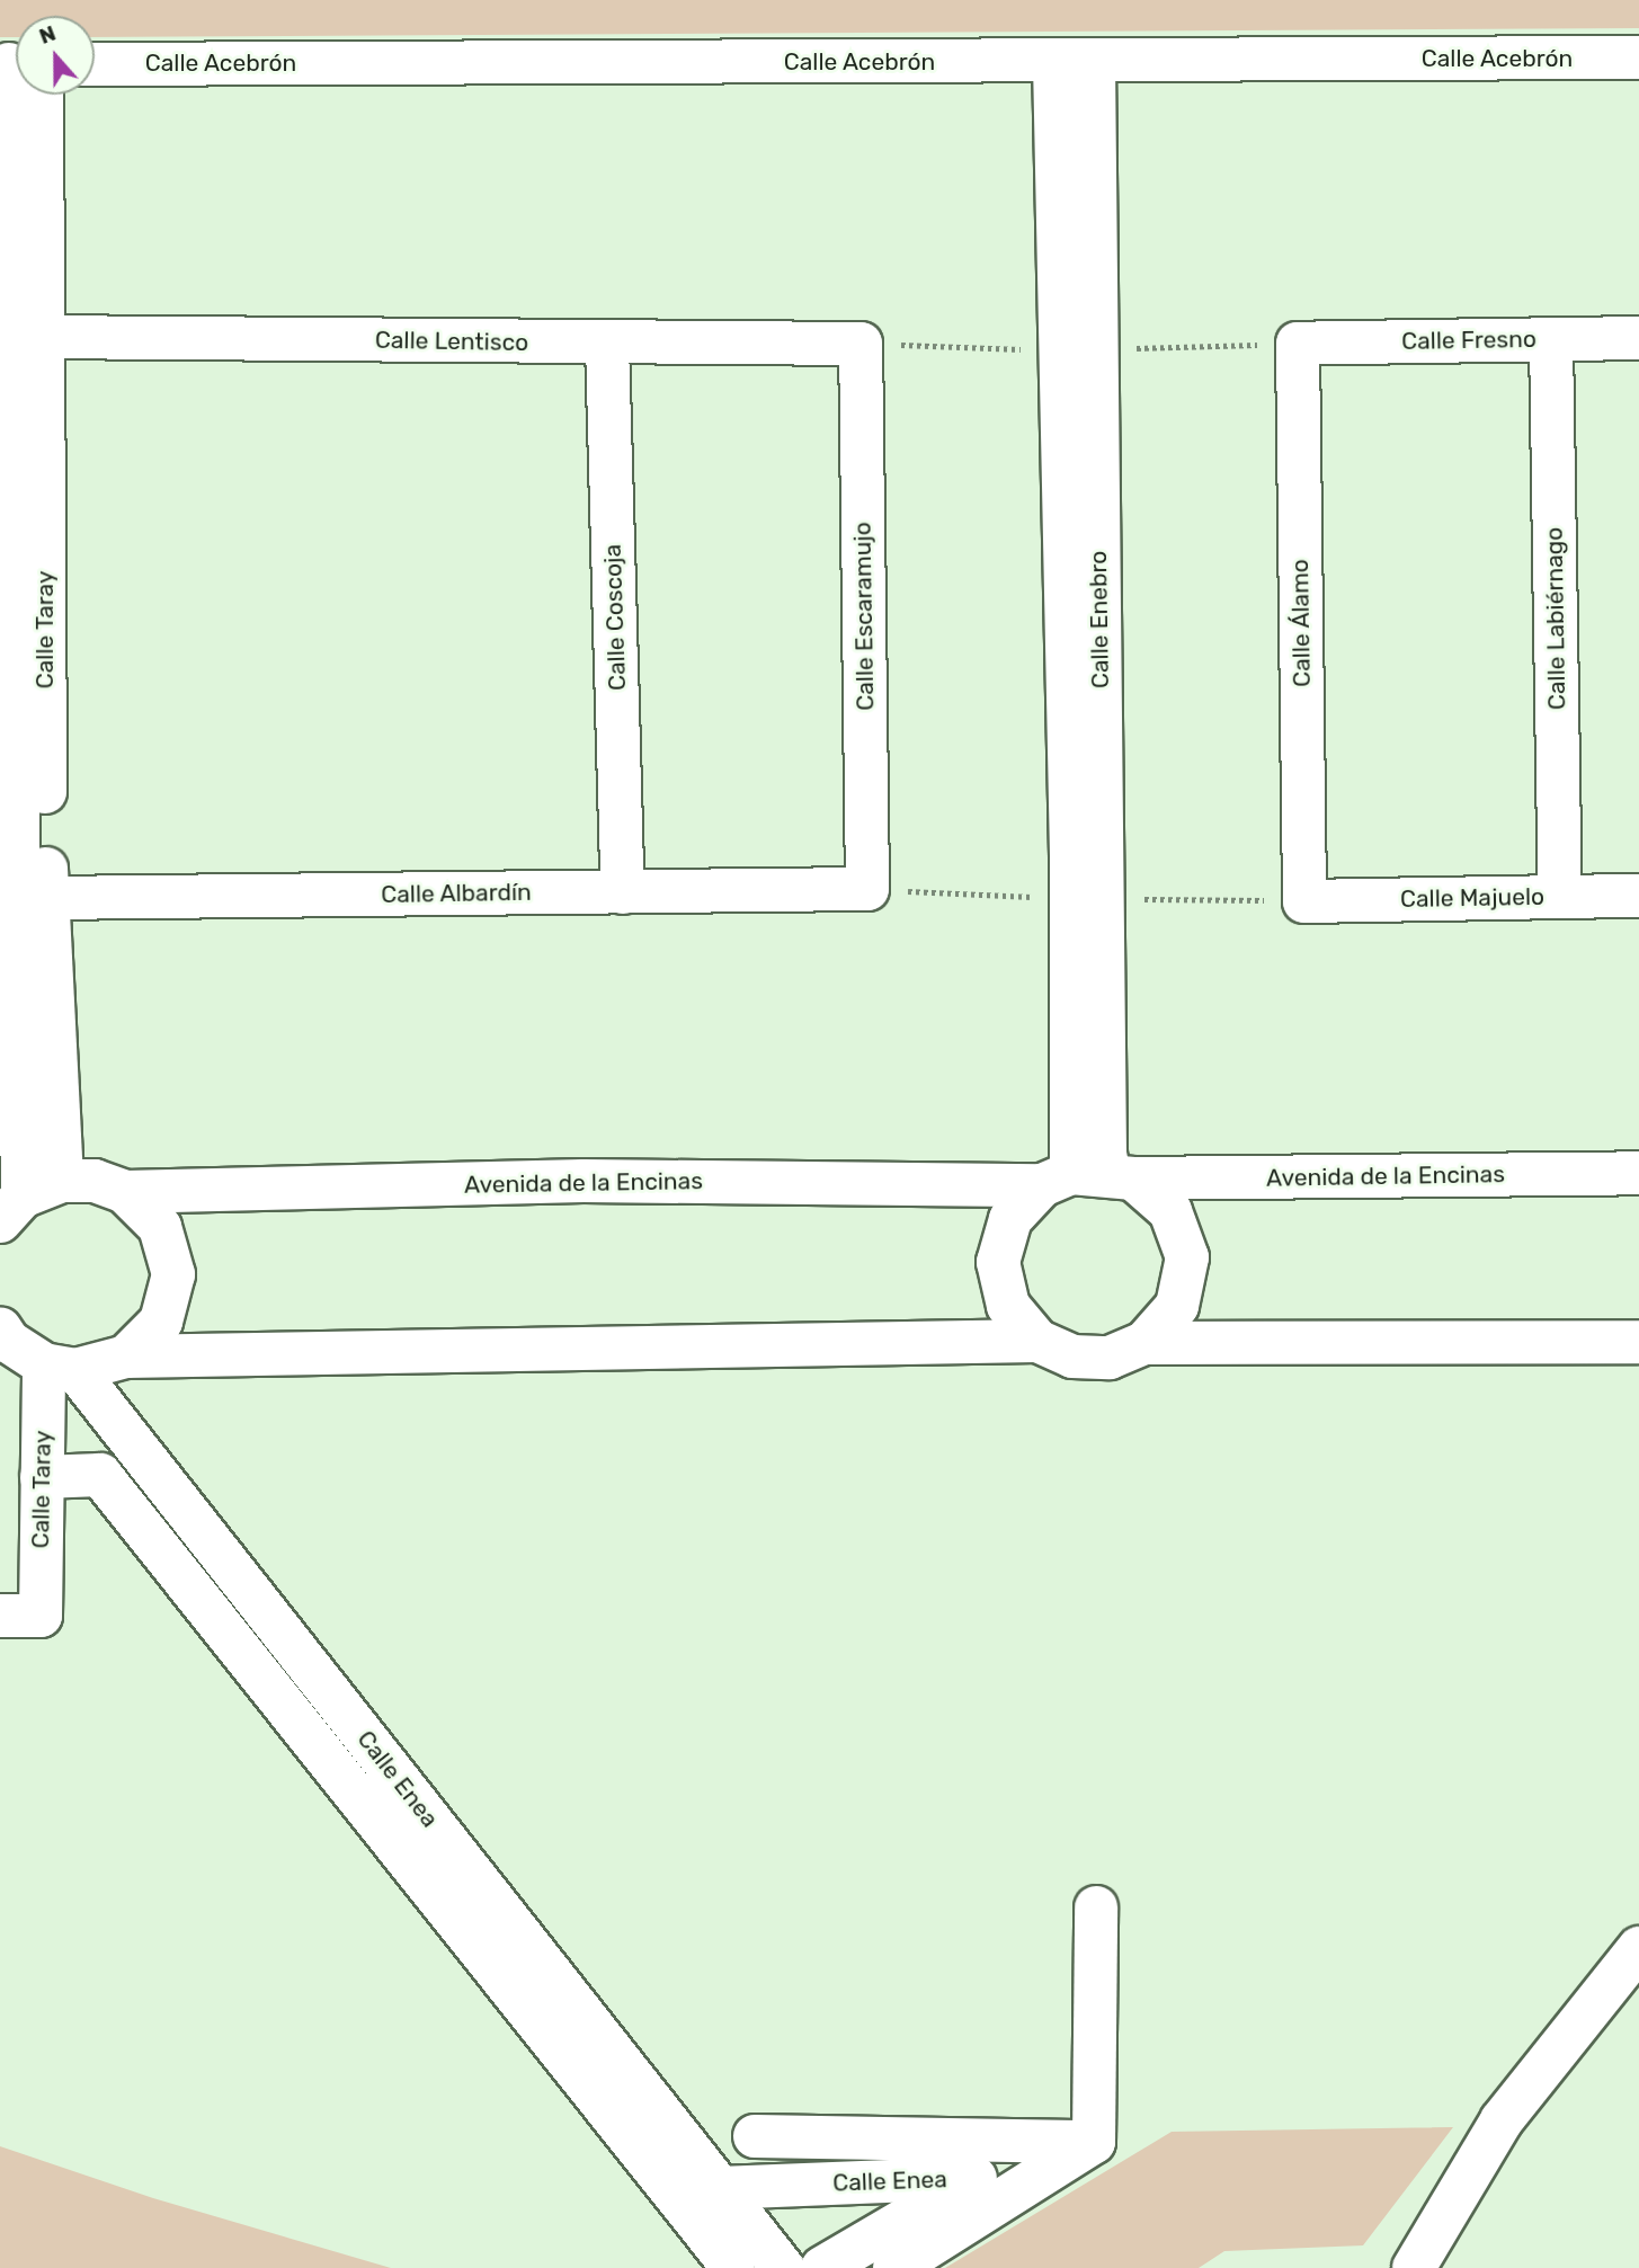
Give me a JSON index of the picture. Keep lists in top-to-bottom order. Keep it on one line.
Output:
{"streets":{"street":["Calle Acebrón","Calle Fresno","Calle Lentisco","Calle Escaramujo","Calle Coscoja","Calle Labiérnago","Calle Enebro","Calle Álamo","Calle Taray","Calle Albardín","Calle Majuelo","Avenida de la Encinas","Calle Enea"]},"crossings":[["Calle Acebrón","Calle Enebro"],["Calle Fresno","Calle Labiérnago"],["Calle Fresno","Calle Álamo"],["Calle Lentisco","Calle Escaramujo"],["Calle Lentisco","Calle Coscoja"],["Calle Lentisco","Calle Taray"],["Calle Escaramujo","Calle Albardín"],["Calle Coscoja","Calle Albardín"],["Calle Labiérnago","Calle Majuelo"],["Calle Enebro","Avenida de la Encinas"],["Calle Álamo","Calle Majuelo"],["Calle Taray","Calle Albardín"],["Calle Taray","Calle Enea"]],"north":"top"}
